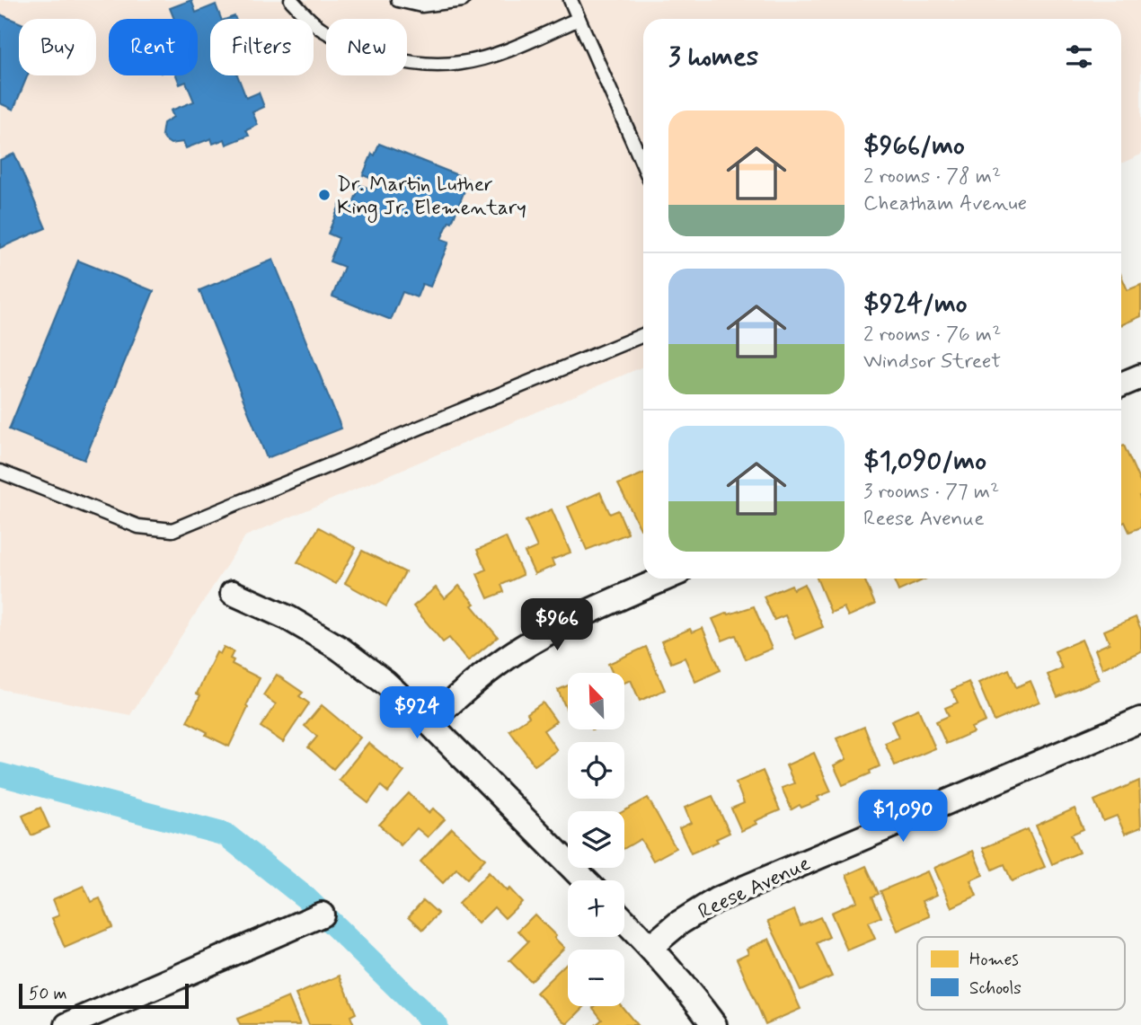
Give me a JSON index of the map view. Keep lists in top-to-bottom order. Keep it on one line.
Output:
{"streets":{"street":["Reese Avenue"]},"places":["Dr. Martin Luther King Jr. Elementary"],"legend":["Homes","Schools"],"scale_bar":"50 m","north":"top left","page":{"chip":["Buy","Rent","Filters","New"],"heading":"3 homes","list":[{"name":"$966/mo","note":"2 rooms · 78 m² · Cheatham Avenue"},{"name":"$924/mo","note":"2 rooms · 76 m² · Windsor Street"},{"name":"$1,090/mo","note":"3 rooms · 77 m² · Reese Avenue"}],"price":["$966","$924","$1,090"],"map_buttons":["+","−"],"scale":"50 m"}}
